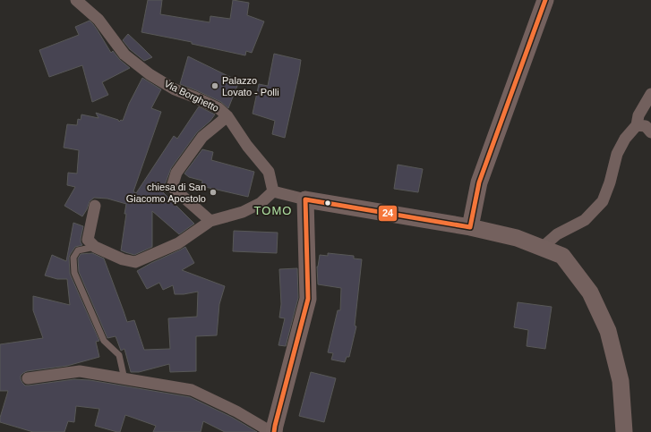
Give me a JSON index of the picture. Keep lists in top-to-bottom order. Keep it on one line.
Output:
{"streets":{"street":["Via Borghetto"]},"districts":["TOMO"],"places":["Palazzo Lovato - Polli","chiesa di San Giacomo Apostolo"],"lines":["transit line 24"]}
